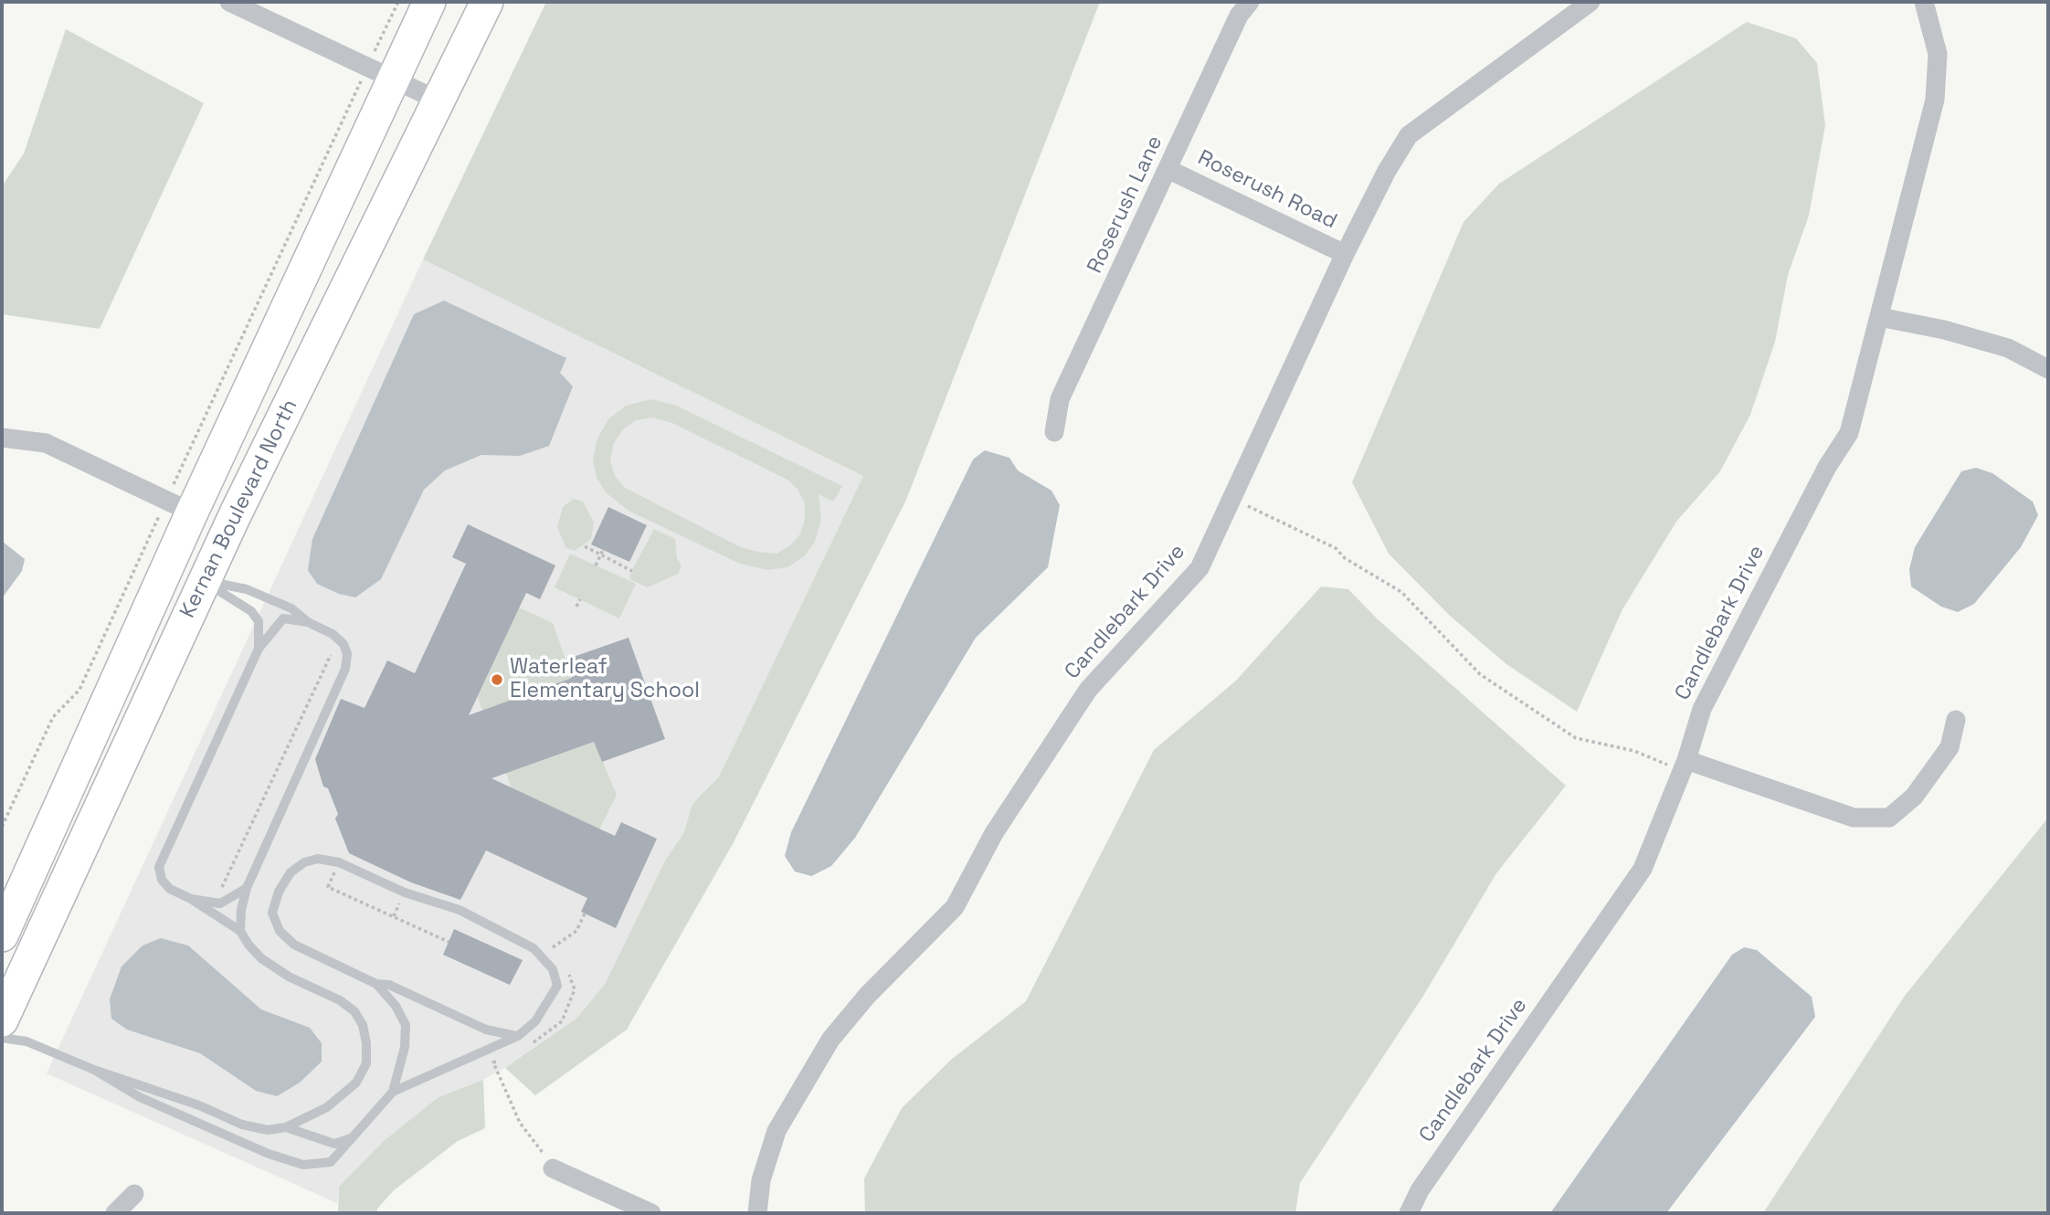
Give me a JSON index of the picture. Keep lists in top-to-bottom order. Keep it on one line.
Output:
{"streets":{"main road":["Kernan Boulevard North"],"street":["Roserush Road","Roserush Lane","Candlebark Drive"]},"crossings":[["Roserush Road","Roserush Lane"],["Roserush Road","Candlebark Drive"]],"places":["Waterleaf Elementary School"]}
